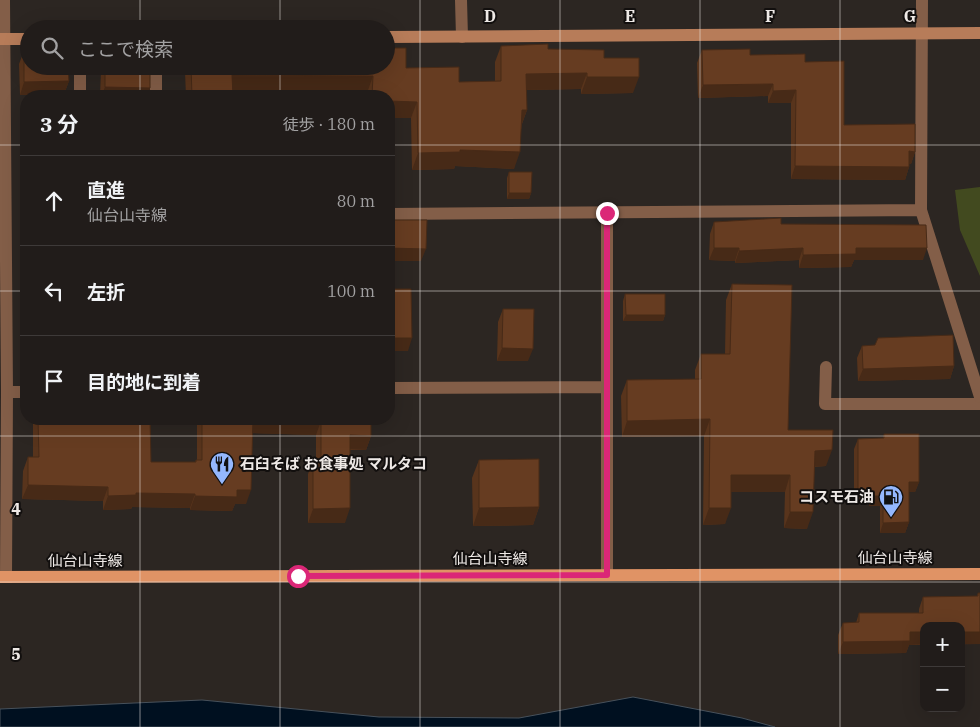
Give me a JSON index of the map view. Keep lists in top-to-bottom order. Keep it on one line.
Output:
{"streets":{"main road":["仙台山寺線"]},"places":{"restaurant":["石臼そば お食事処 マルタコ"],"fuel station":["コスモ石油"]},"page":{"search":"ここで検索","heading":["3 分","徒歩 · 180 m"],"list":[["直進","仙台山寺線","80 m"],["左折","100 m"],"目的地に到着"],"map_buttons":["+","−"]},"grid":{"columns":["D","E","F","G"],"rows":["4","5"]}}
